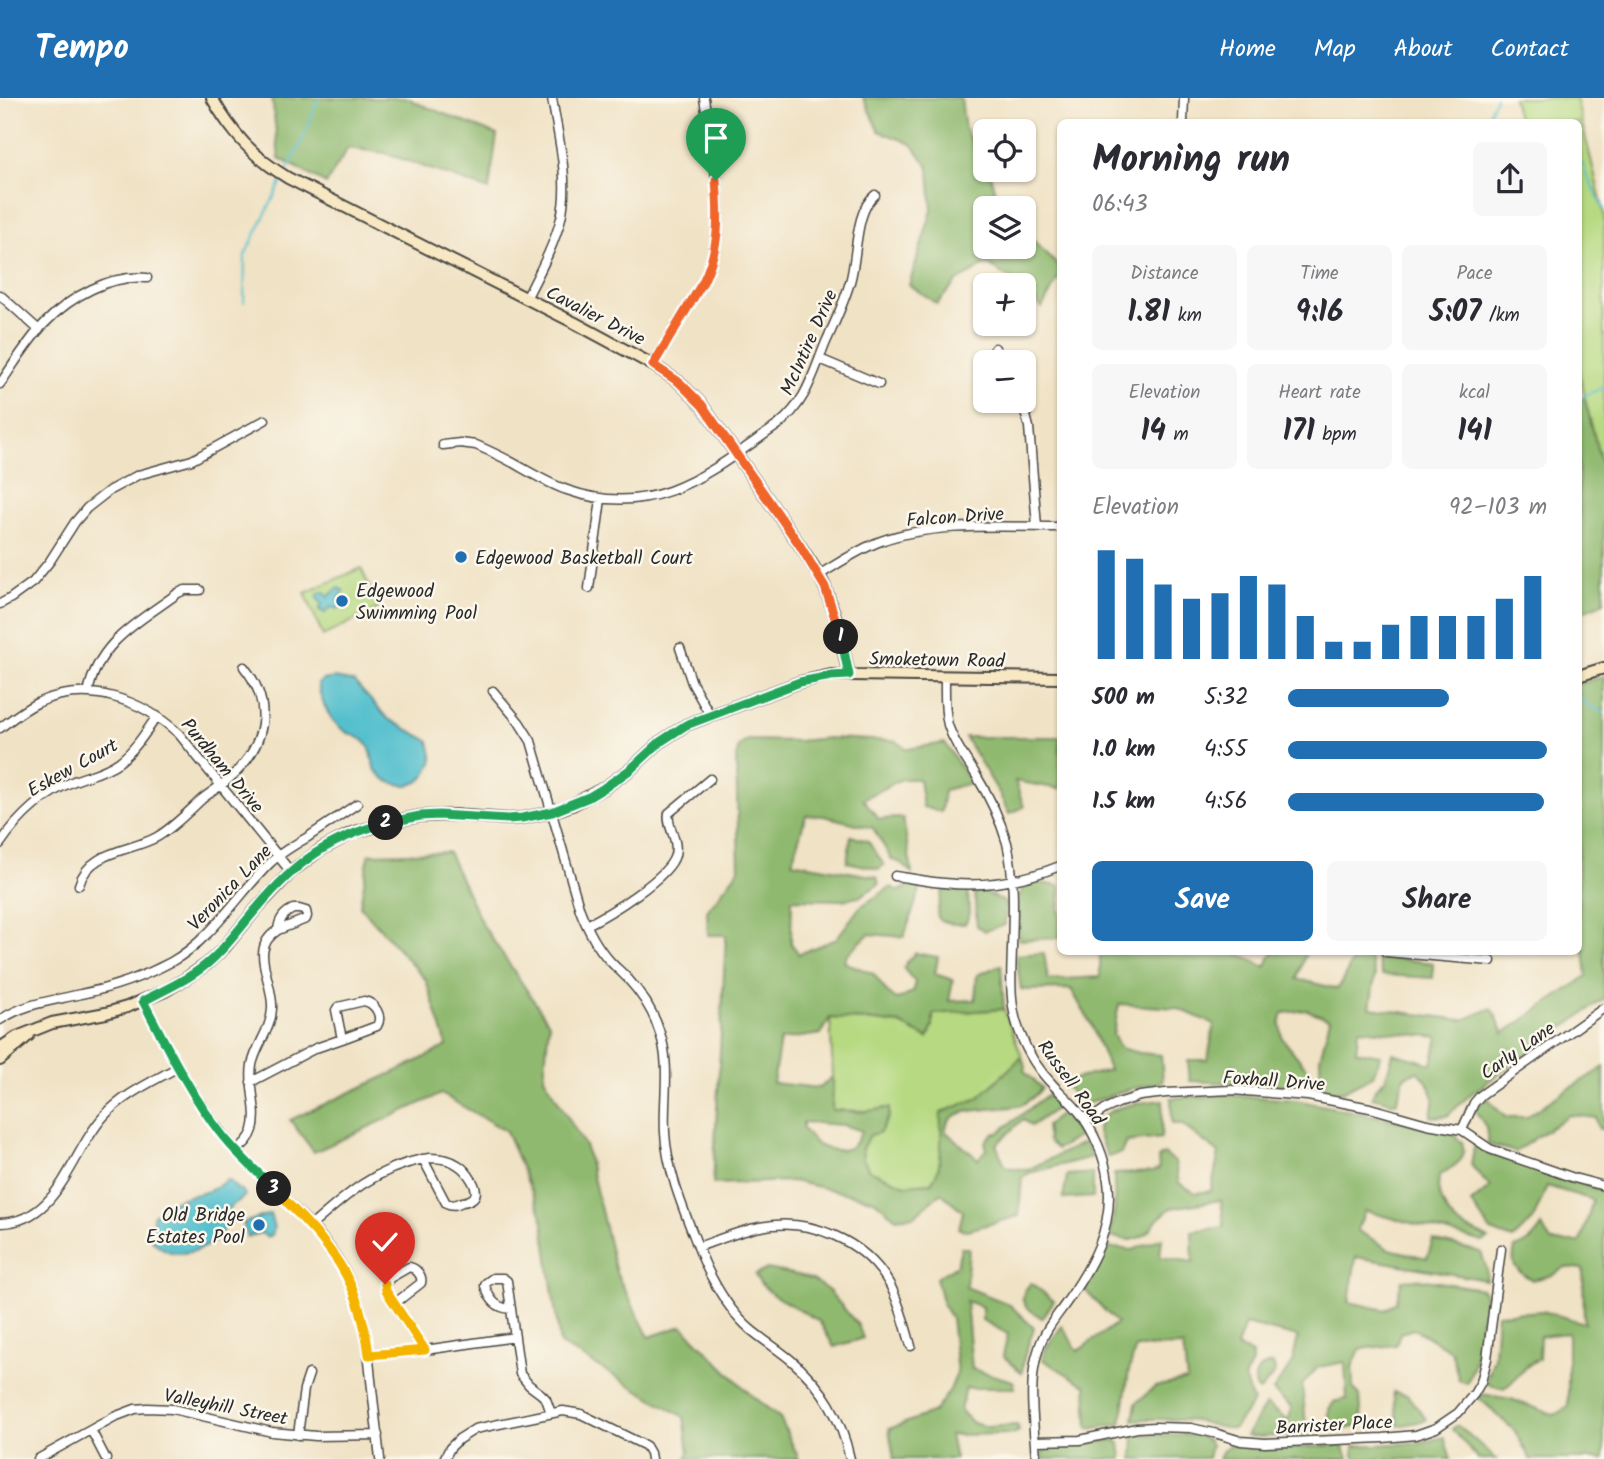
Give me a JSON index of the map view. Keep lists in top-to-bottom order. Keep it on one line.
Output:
{"streets":{"main road":["Cavalier Drive","Smoketown Road"],"street":["McIntire Drive","Falcon Drive","Purdham Drive","Eskew Court","Veronica Lane","Carly Lane","Foxhall Drive","Russell Road","Valleyhill Street","Barrister Place"]},"crossings":[["Cavalier Drive","McIntire Drive"],["Cavalier Drive","Falcon Drive"],["Cavalier Drive","Smoketown Road"],["Smoketown Road","Purdham Drive"],["Smoketown Road","Russell Road"],["Purdham Drive","Eskew Court"],["Purdham Drive","Veronica Lane"],["Carly Lane","Foxhall Drive"],["Foxhall Drive","Russell Road"],["Russell Road","Barrister Place"]],"places":["Edgewood Basketball Court","Edgewood Swimming Pool","Old Bridge Estates Pool"],"page":{"header":"Tempo","nav":["Home","Map","About","Contact"],"map_buttons":["+","−"],"heading":["Morning run","06:43"],"stats":[["Distance","1.81 km"],["Time","9:16"],["Pace","5:07 /km"],["Elevation","14 m"],["Heart rate","171 bpm"],["kcal","141"]],"chart":["Elevation","92–103 m"],"pins":["1","2","3"],"list":[{"name":"500 m","note":"5:32"},{"name":"1.0 km","note":"4:55"},{"name":"1.5 km","note":"4:56"}],"buttons":["Save","Share"]}}
